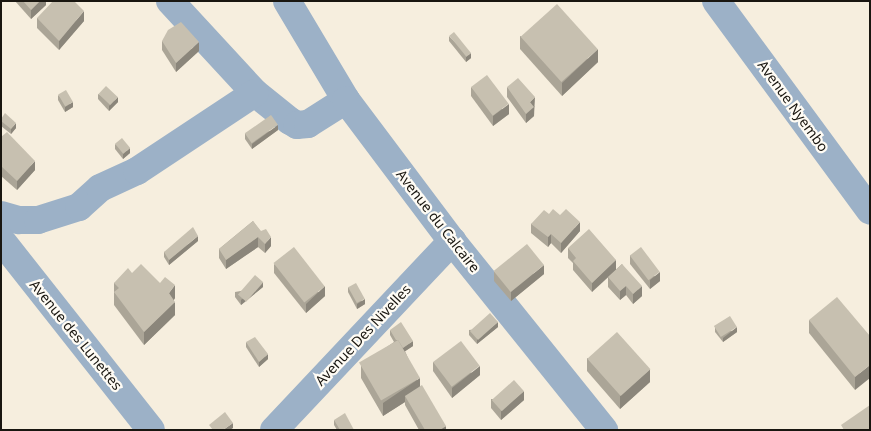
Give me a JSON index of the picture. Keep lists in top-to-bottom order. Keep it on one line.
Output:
{"streets":{"street":["Avenue Nyembo","Avenue du Calcaire","Avenue des Lunettes","Avenue Des Nivelles"]},"crossings":[["Avenue du Calcaire","Avenue Des Nivelles"]]}
